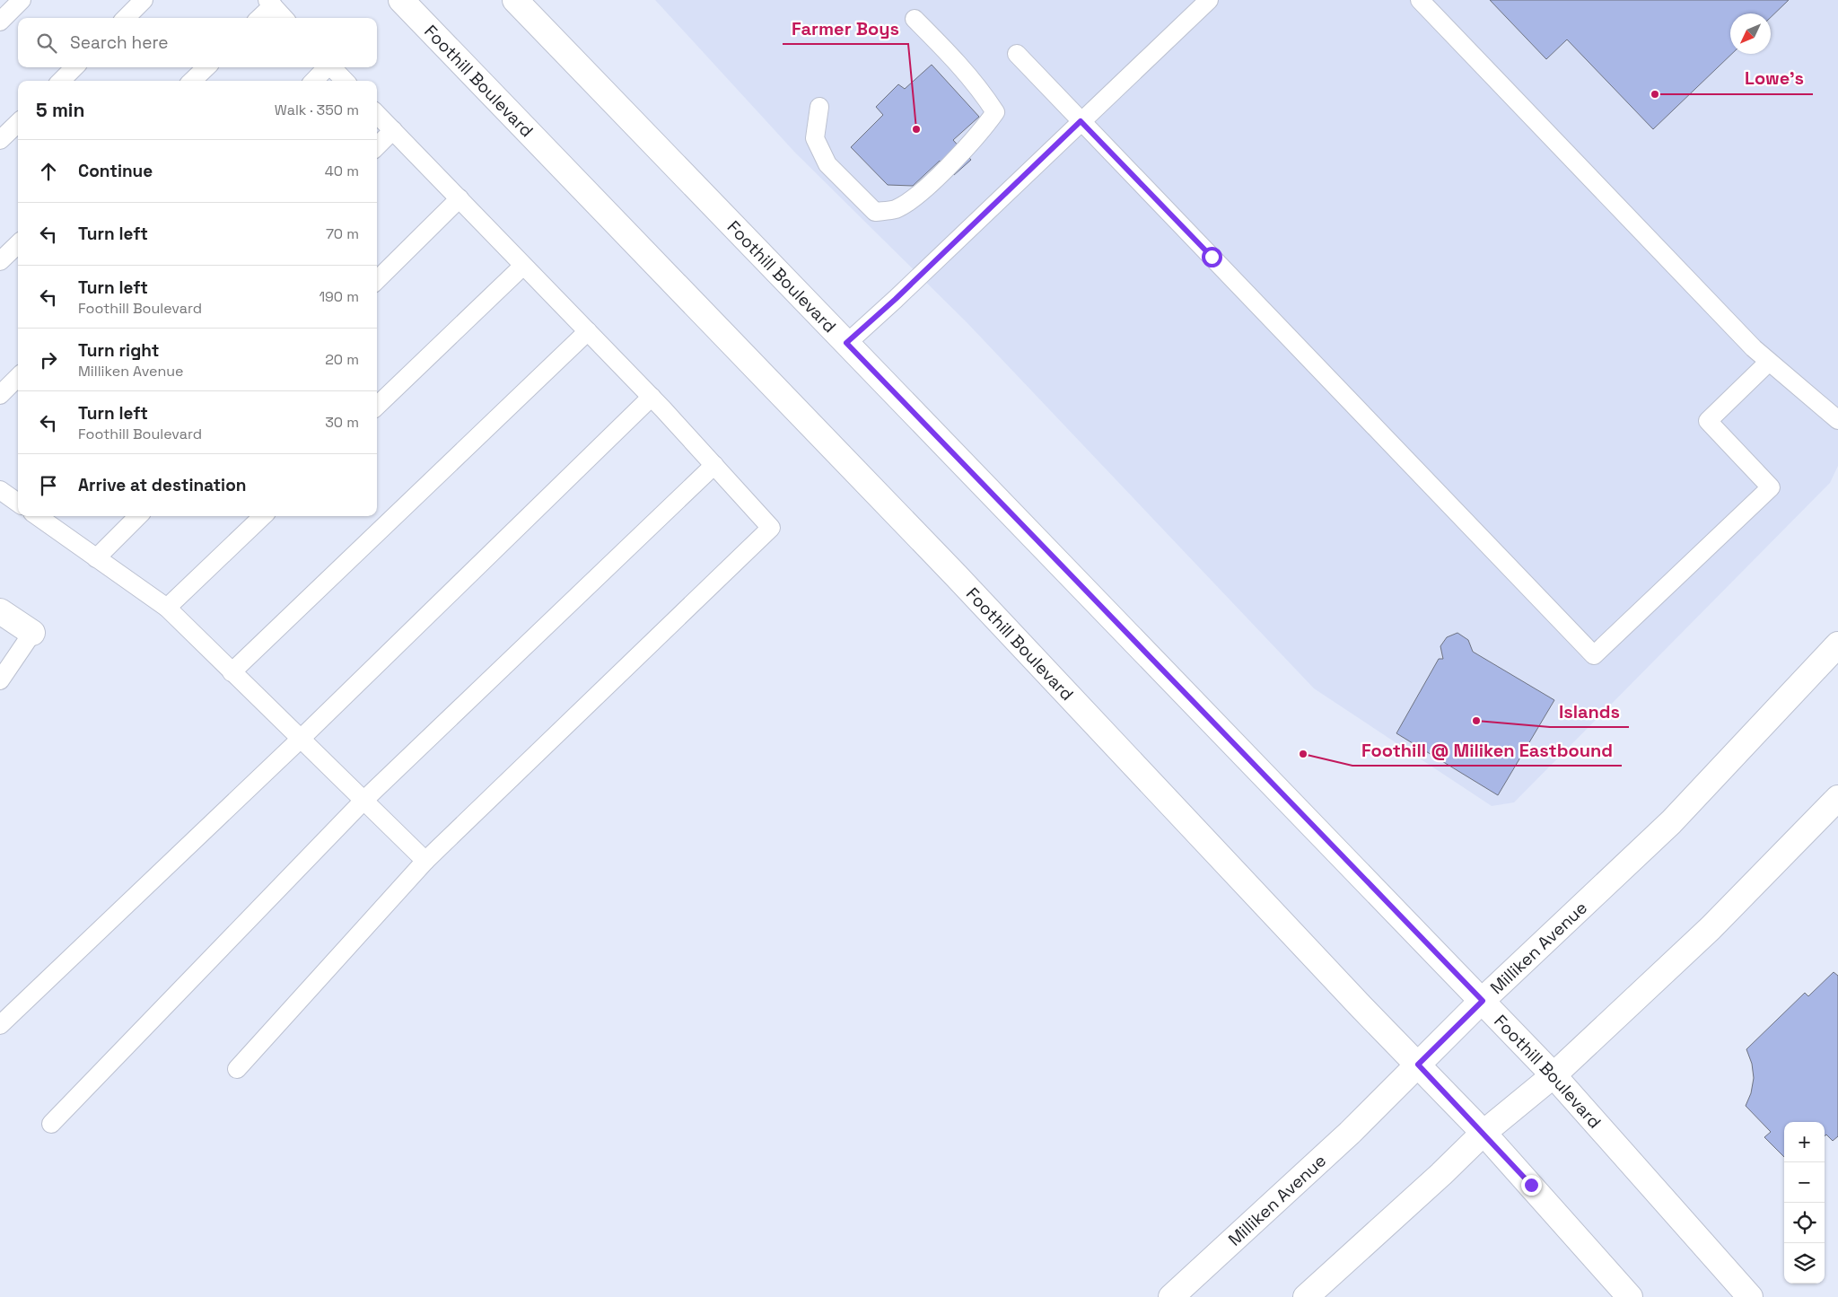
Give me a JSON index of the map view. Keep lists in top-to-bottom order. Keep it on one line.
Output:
{"streets":{"main road":["Foothill Boulevard","Milliken Avenue"]},"crossings":[["Foothill Boulevard","Milliken Avenue"]],"places":["Lowe's","Farmer Boys","Islands","Foothill @ Miliken Eastbound"],"north":"bottom left","page":{"search":"Search here","heading":["5 min","Walk · 350 m"],"list":[["Continue","40 m"],["Turn left","70 m"],["Turn left","Foothill Boulevard","190 m"],["Turn right","Milliken Avenue","20 m"],["Turn left","Foothill Boulevard","30 m"],"Arrive at destination"],"map_buttons":["+","−"]}}
